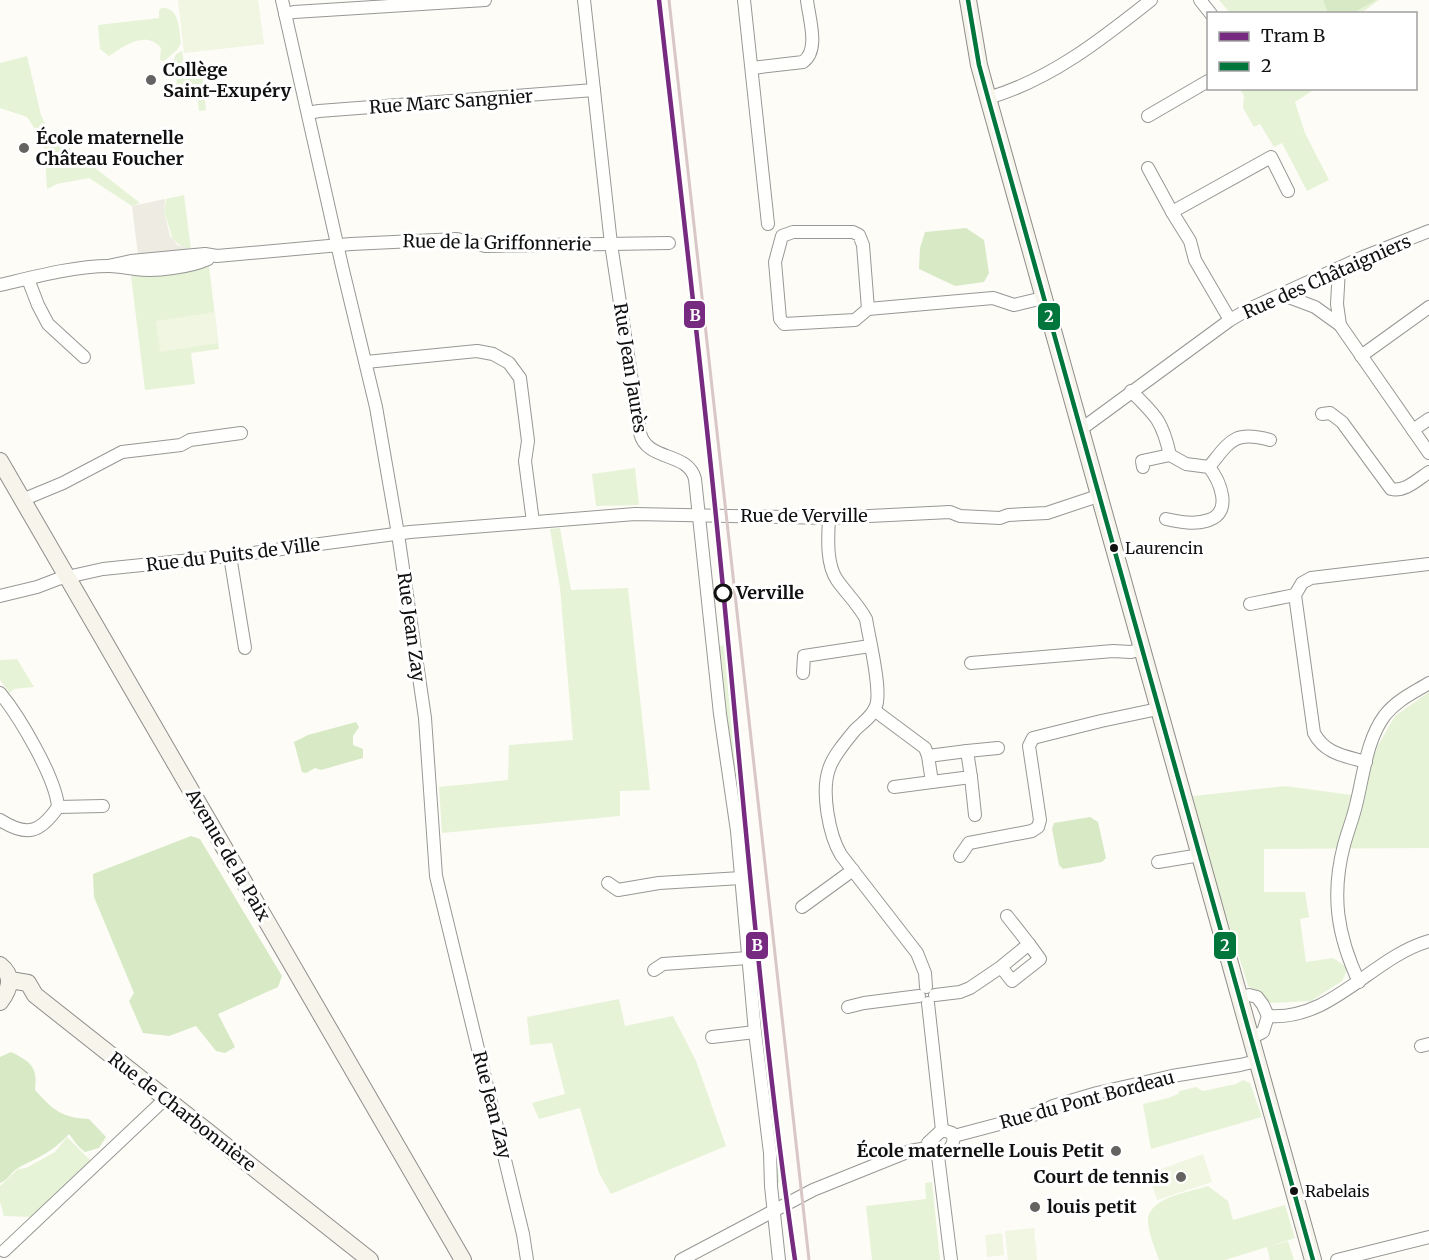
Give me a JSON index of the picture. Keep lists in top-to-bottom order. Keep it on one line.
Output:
{"streets":{"main road":["Avenue de la Paix","Rue de Charbonnière"],"street":["Rue Marc Sangnier","Rue de la Griffonnerie","Rue des Châtaigniers","Rue Jean Jaurès","Rue de Verville","Rue du Puits de Ville","Rue Jean Zay","Rue du Pont Bordeau"]},"crossings":[["Rue Marc Sangnier","Rue Jean Jaurès"],["Rue Marc Sangnier","Rue Jean Zay"],["Rue de la Griffonnerie","Rue Jean Jaurès"],["Rue de la Griffonnerie","Rue Jean Zay"],["Rue Jean Jaurès","Rue de Verville"],["Rue de Verville","Rue du Puits de Ville"],["Rue de Verville","Rue Jean Zay"],["Rue du Puits de Ville","Rue Jean Zay"],["Rue du Puits de Ville","Avenue de la Paix"]],"places":["Collège Saint-Exupéry","École maternelle Château Foucher","Laurencin","Verville","École maternelle Louis Petit","Court de tennis","Rabelais","louis petit"],"lines":["tram line B","transit line 2"],"legend":["Tram B","2"]}
